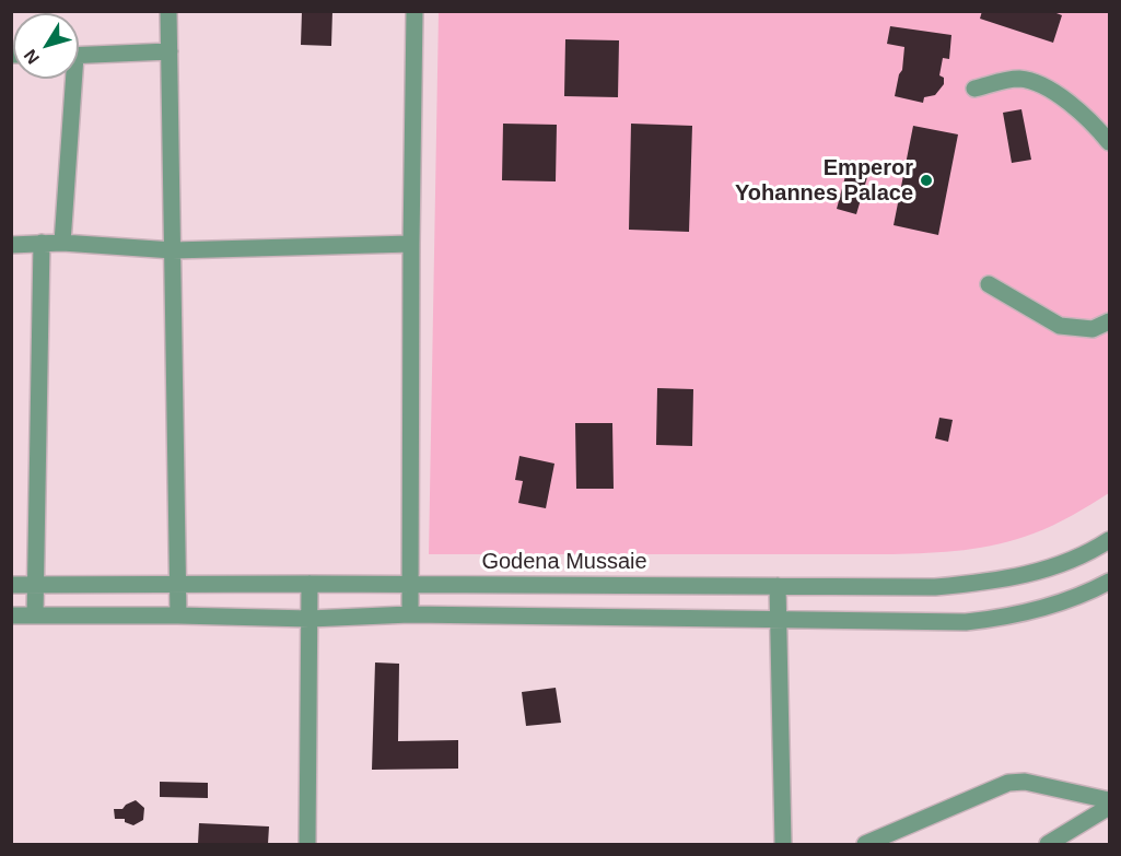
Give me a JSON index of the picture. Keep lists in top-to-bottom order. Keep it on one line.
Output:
{"streets":{"street":["Godena Mussaie"]},"places":["Emperor Yohannes Palace"],"north":"bottom left"}
